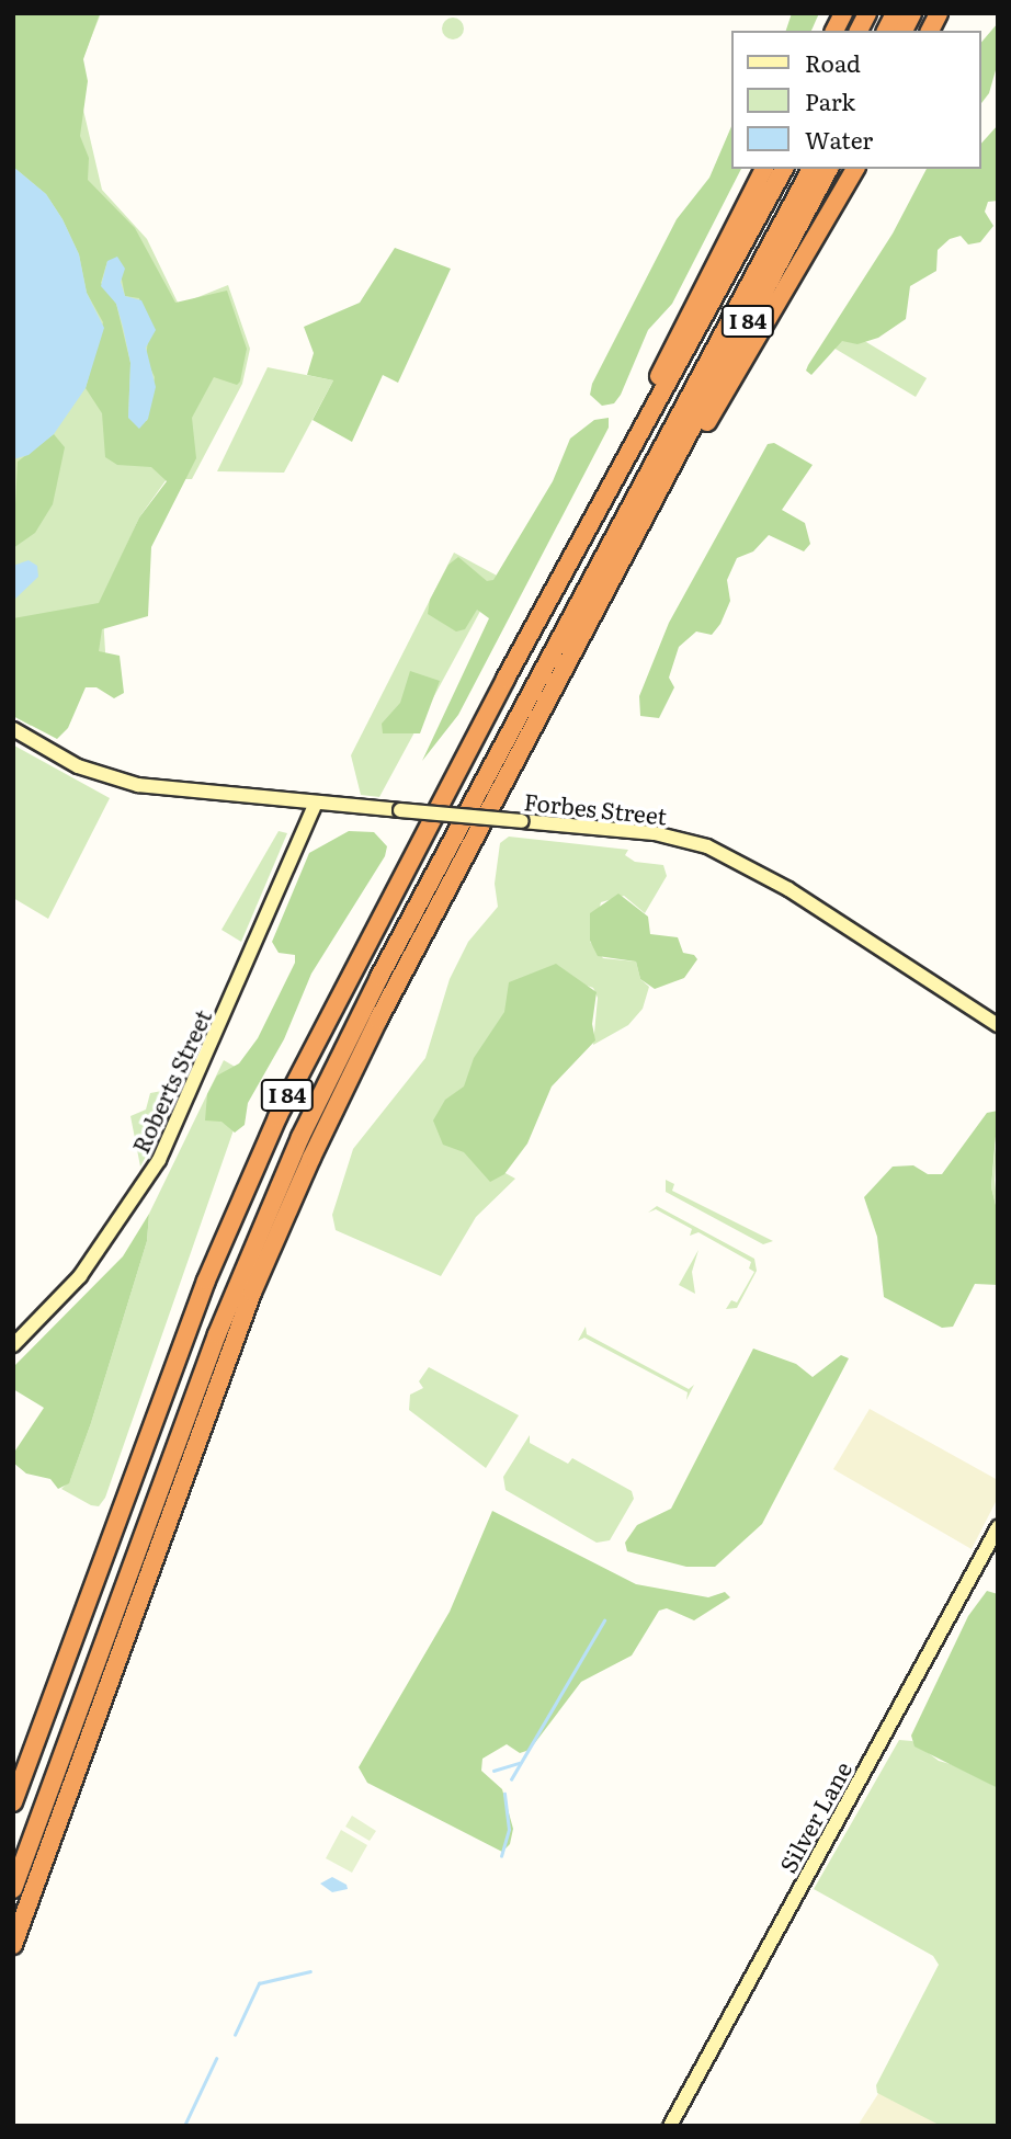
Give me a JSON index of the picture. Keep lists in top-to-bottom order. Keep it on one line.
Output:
{"streets":{"highway":["I 84"],"main road":["Forbes Street","Roberts Street","Silver Lane"]},"crossings":[["Forbes Street","Roberts Street"]],"legend":["Road","Park","Water"]}
